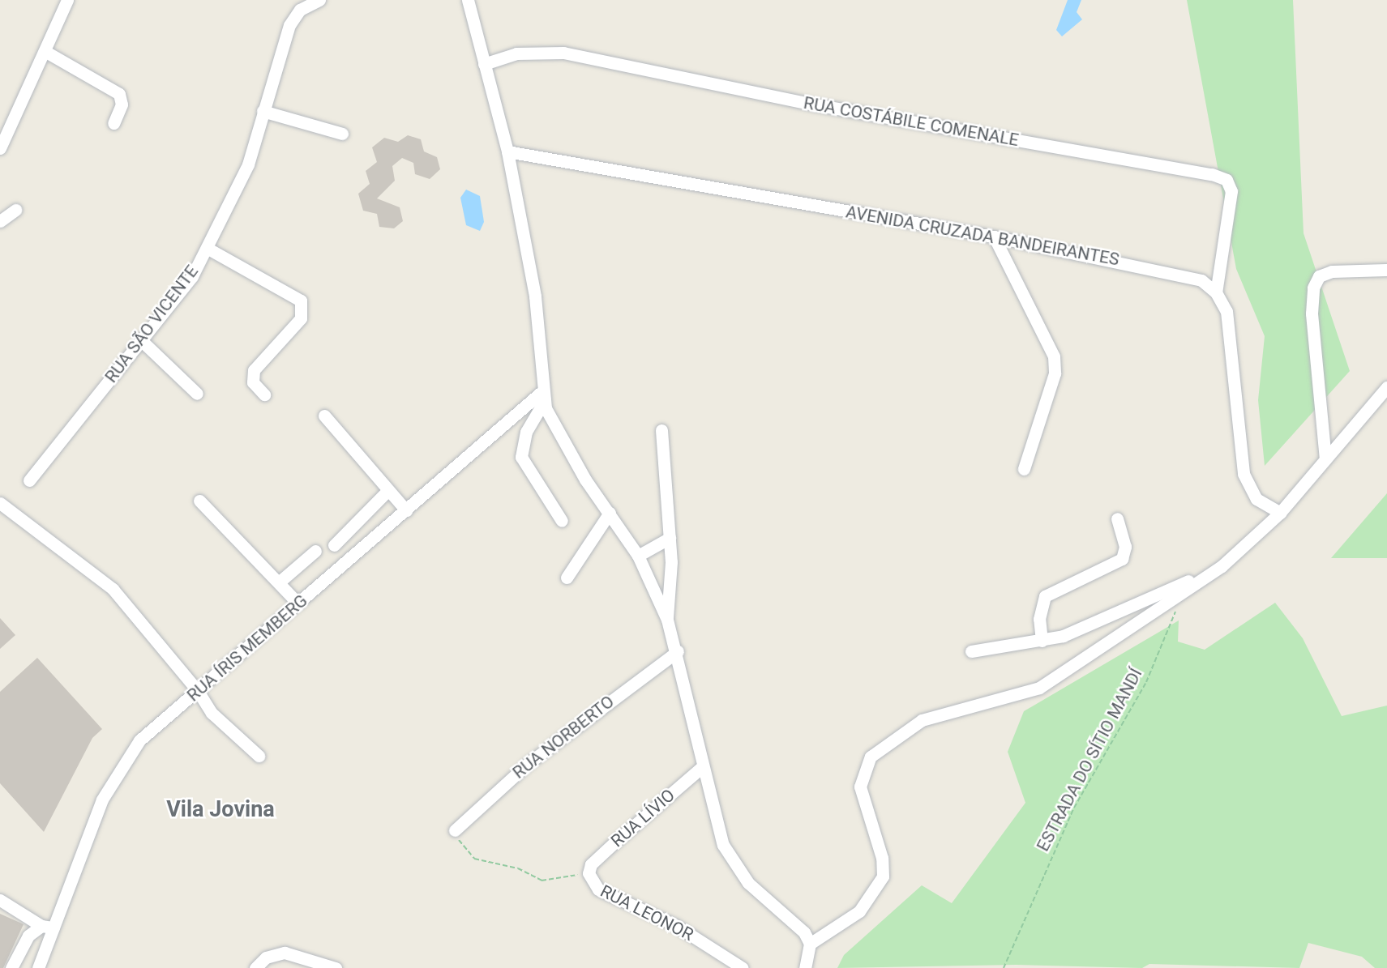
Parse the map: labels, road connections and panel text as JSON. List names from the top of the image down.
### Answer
{
  "streets": {
    "street": [
      "RUA COSTÁBILE COMENALE",
      "AVENIDA CRUZADA BANDEIRANTES",
      "RUA SÃO VICENTE",
      "RUA ÍRIS MEMBERG",
      "RUA NORBERTO",
      "RUA LÍVIO",
      "RUA LEONOR"
    ],
    "path": ["ESTRADA DO SÍTIO MANDÍ"]
  },
  "crossings": [
    ["RUA COSTÁBILE COMENALE", "AVENIDA CRUZADA BANDEIRANTES"],
    ["RUA NORBERTO", "RUA LEONOR"],
    ["RUA LÍVIO", "RUA LEONOR"]
  ],
  "districts": ["Vila Jovina"]
}
